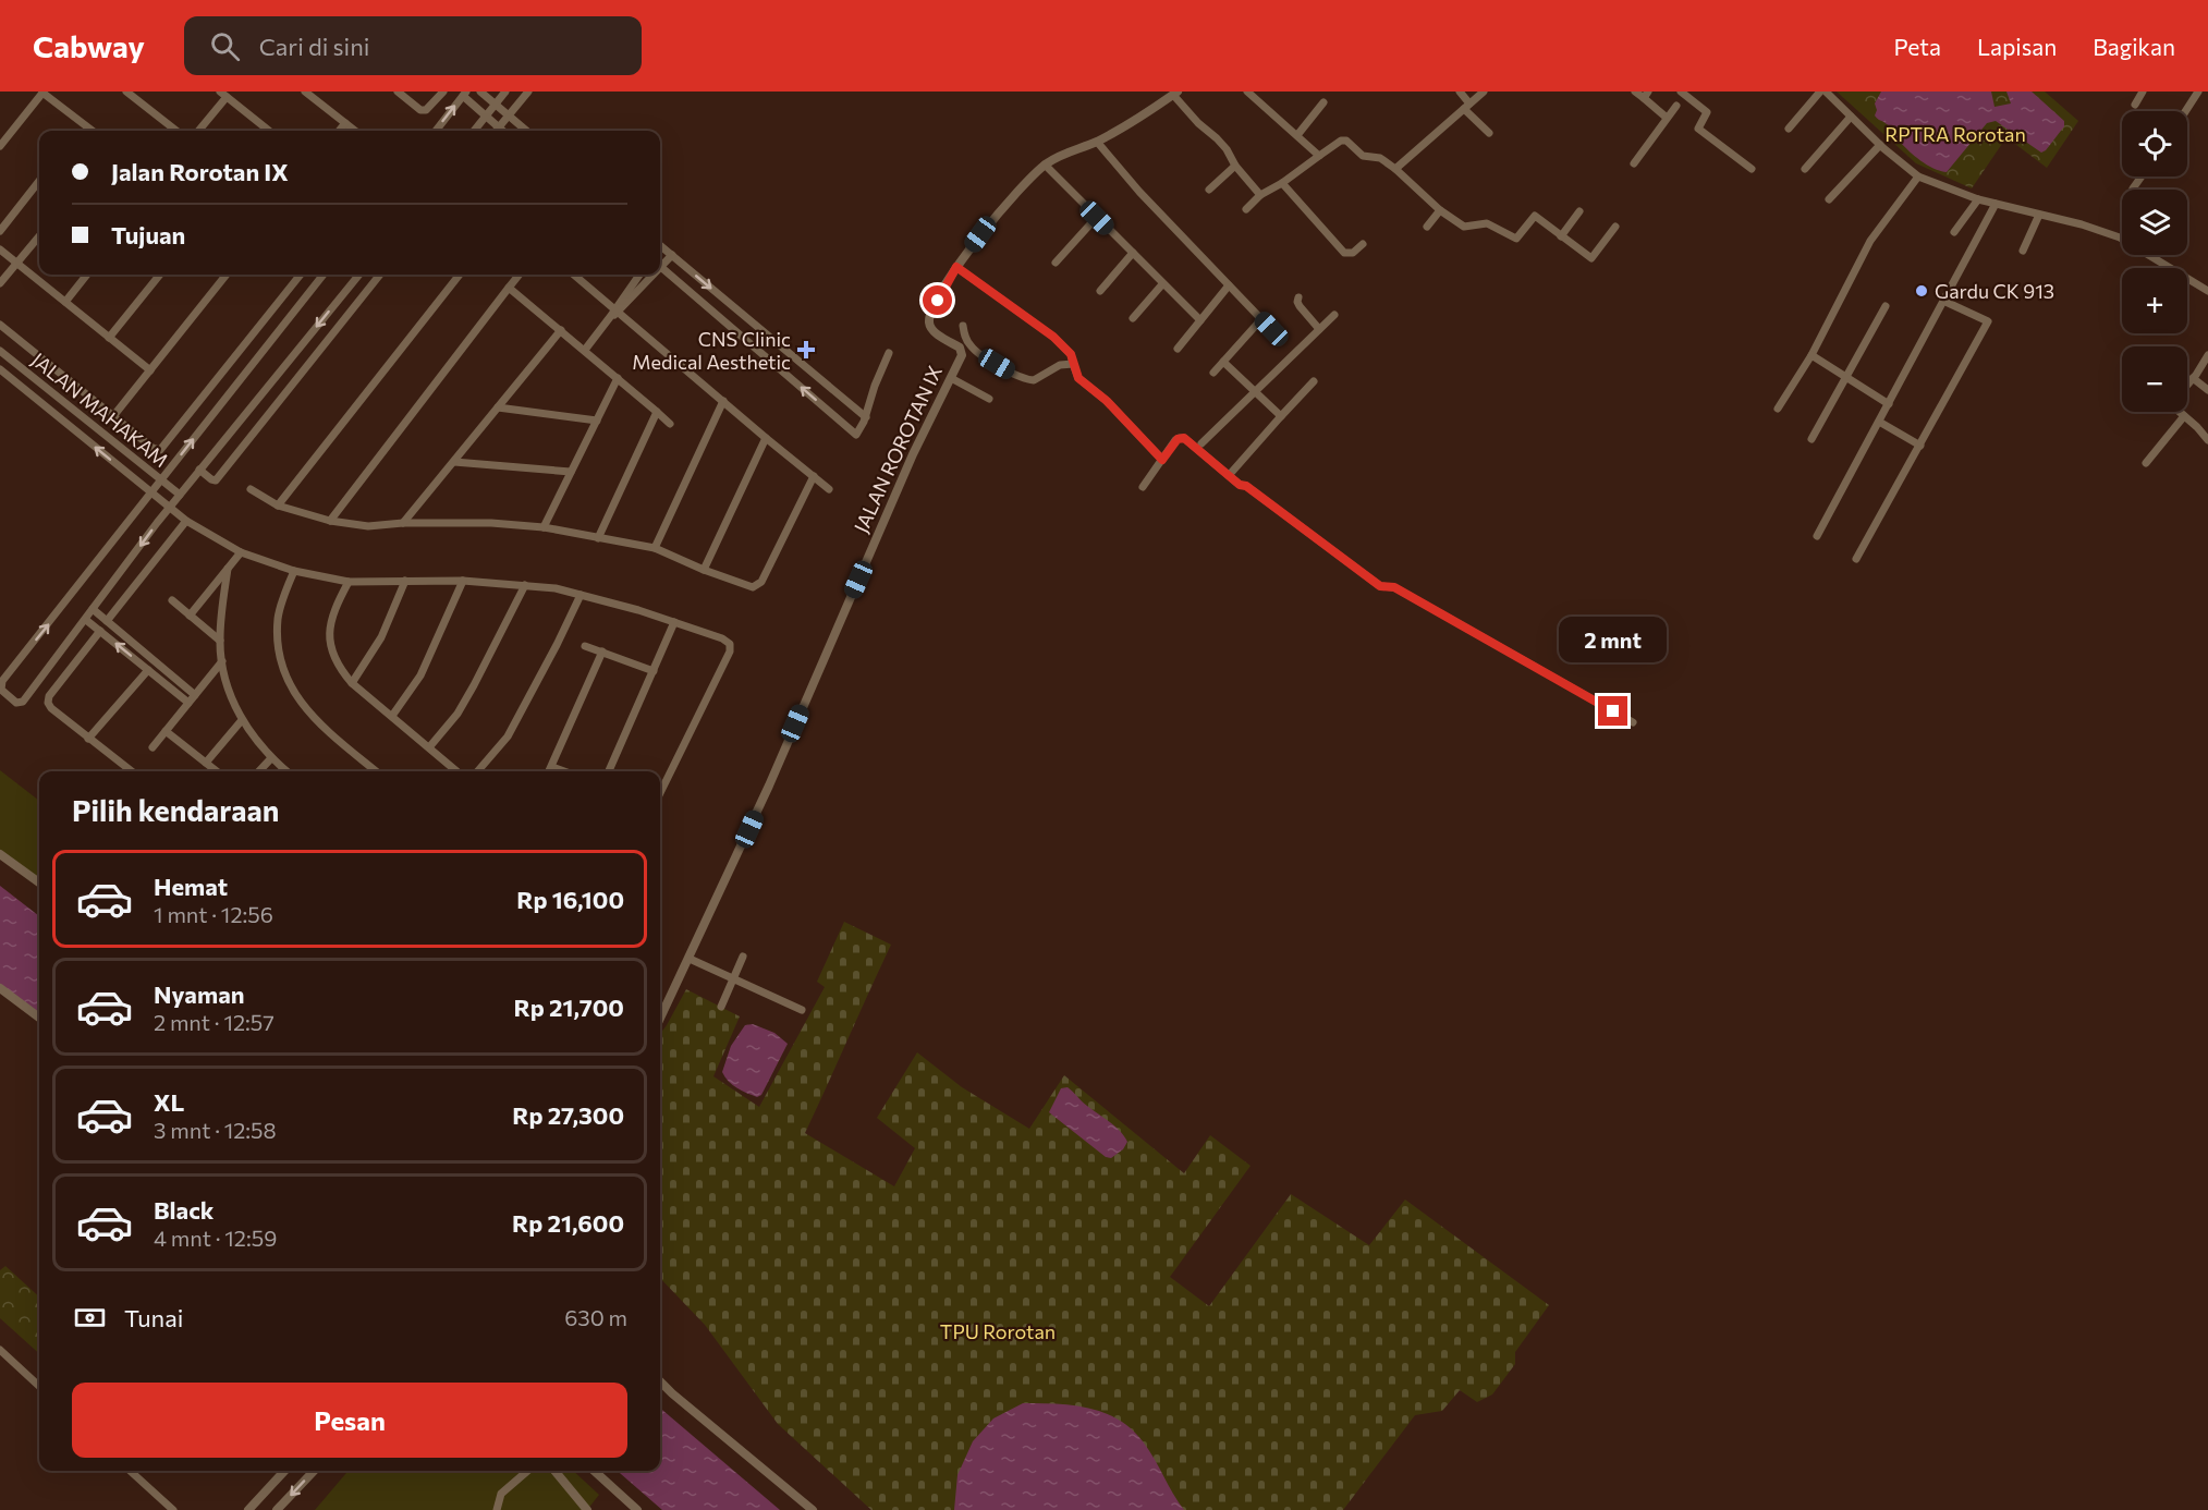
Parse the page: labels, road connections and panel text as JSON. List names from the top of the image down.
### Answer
{
  "streets": {
    "street": ["JALAN MAHAKAM", "JALAN ROROTAN IX"]
  },
  "parks": ["RPTRA Rorotan", "TPU Rorotan"],
  "places": {
    "other": ["Gardu CK 913"],
    "health": ["CNS Clinic Medical Aesthetic"]
  },
  "page": {
    "header": "Cabway",
    "search": "Cari di sini",
    "nav": ["Peta", "Lapisan", "Bagikan"],
    "map_buttons": ["+", "−"],
    "banner": ["Jalan Rorotan IX", "Tujuan"],
    "bubble": "2 mnt",
    "heading": "Pilih kendaraan",
    "list": [
      {
        "name": "Hemat",
        "note": "1 mnt · 12:56",
        "value": "Rp 16,100"
      },
      {
        "name": "Nyaman",
        "note": "2 mnt · 12:57",
        "value": "Rp 21,700"
      },
      {
        "name": "XL",
        "note": "3 mnt · 12:58",
        "value": "Rp 27,300"
      },
      {
        "name": "Black",
        "note": "4 mnt · 12:59",
        "value": "Rp 21,600"
      }
    ],
    "pay": ["Tunai", "630 m"],
    "buttons": "Pesan"
  }
}
